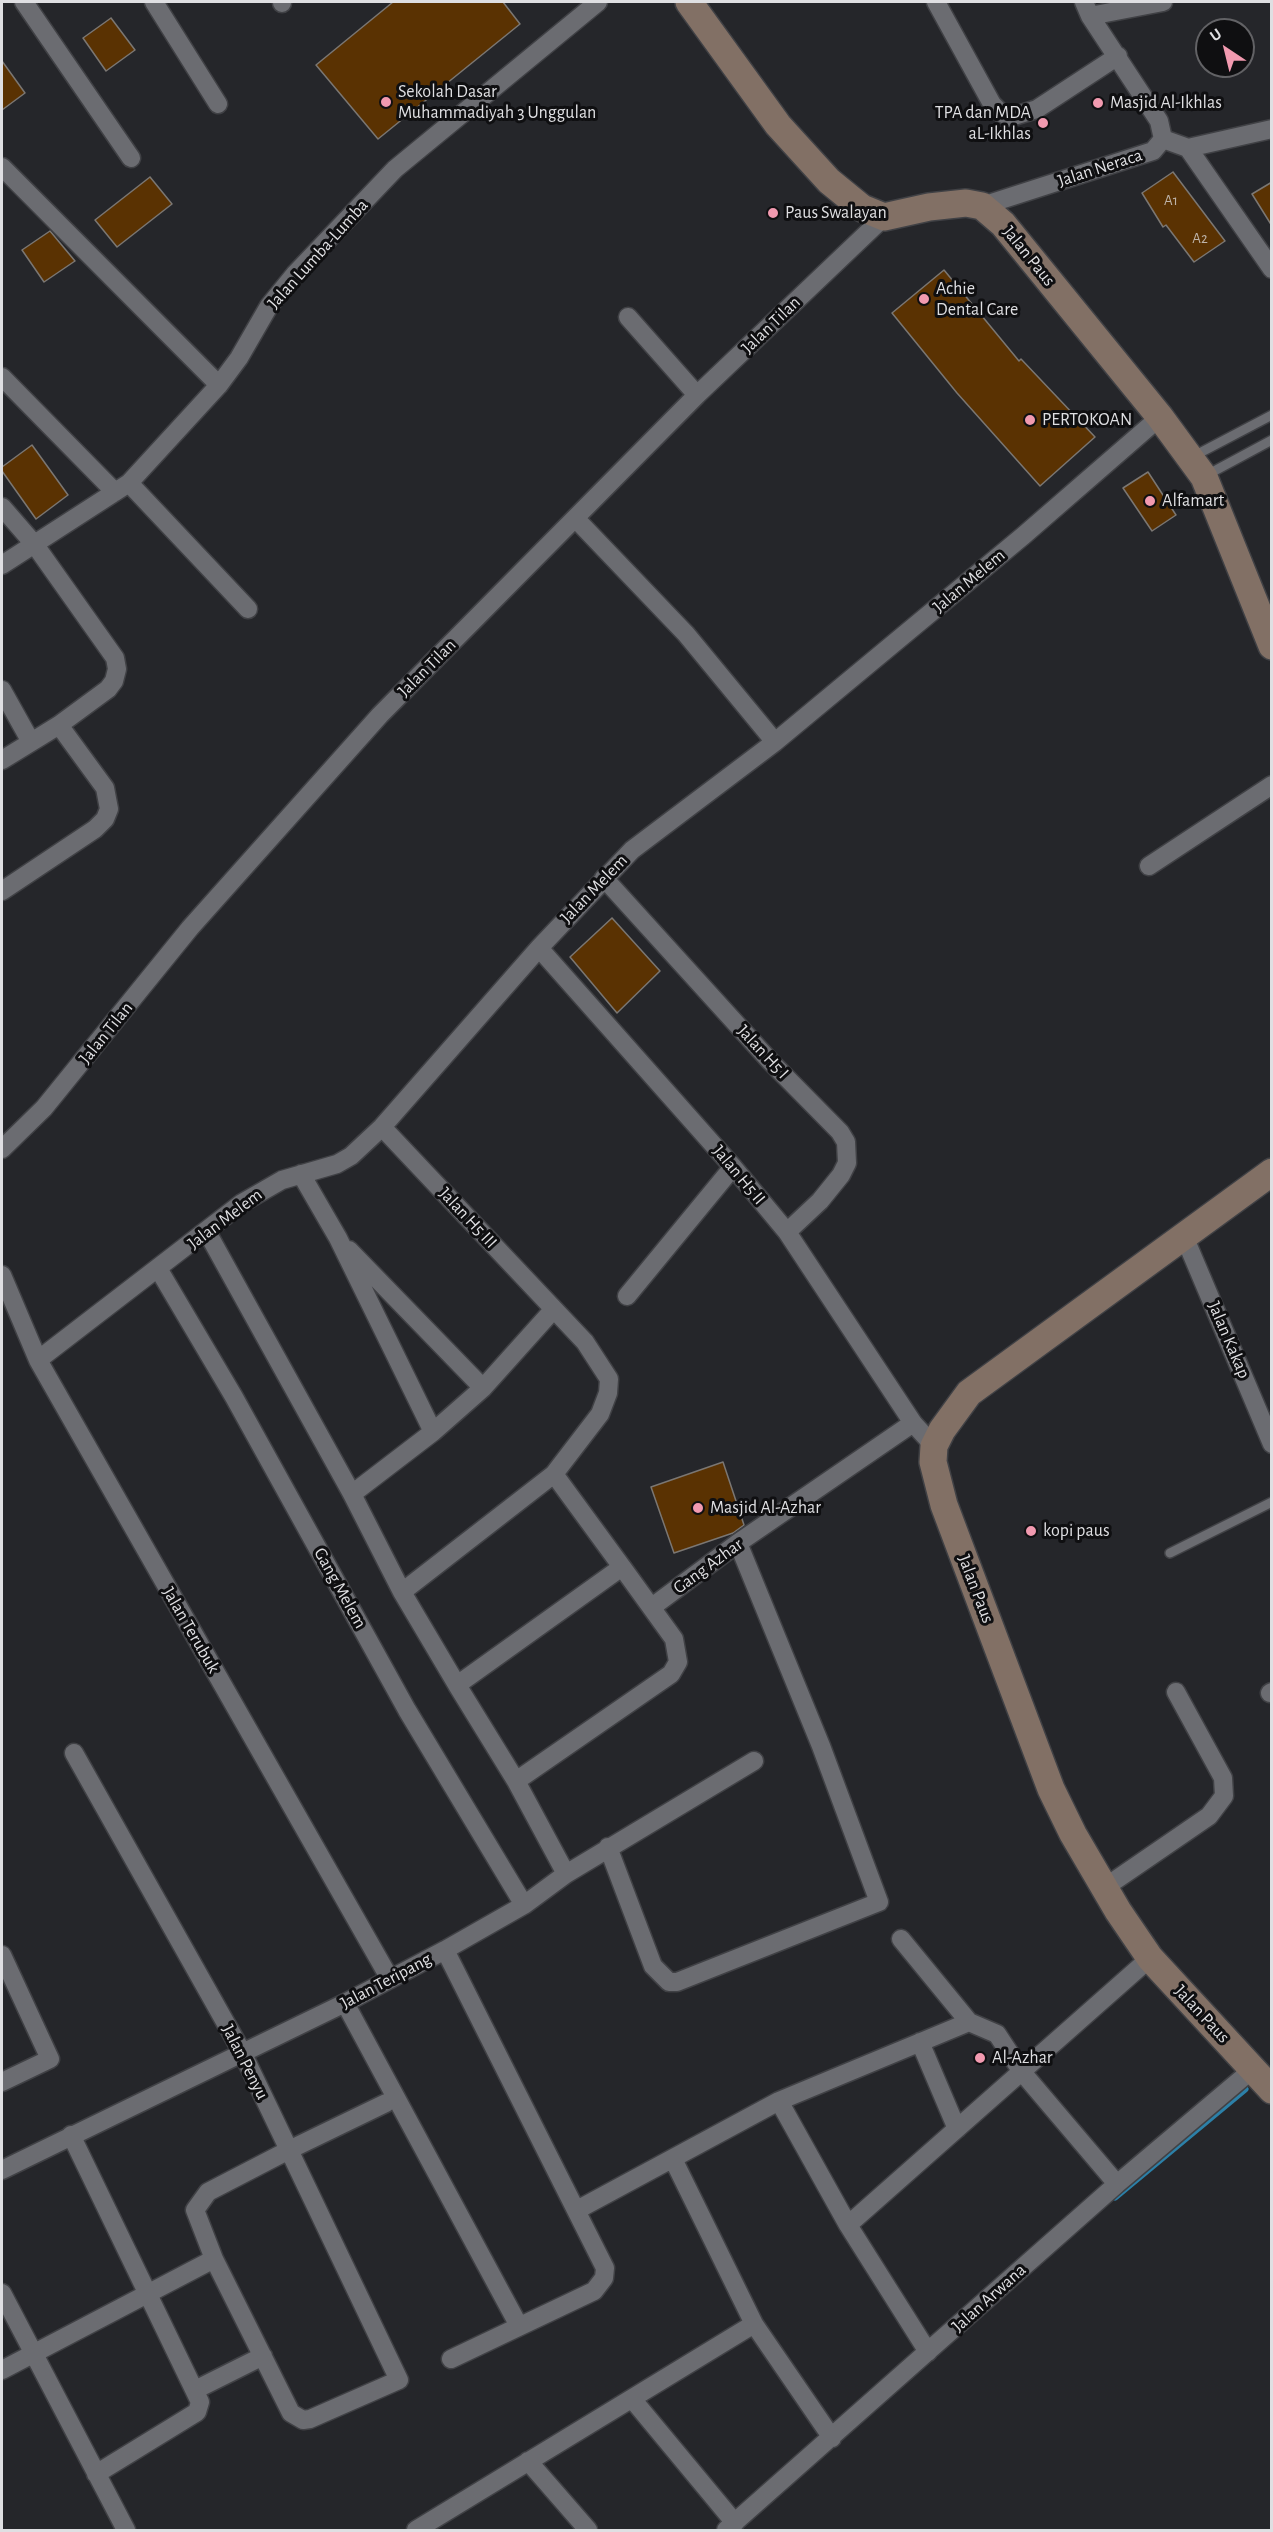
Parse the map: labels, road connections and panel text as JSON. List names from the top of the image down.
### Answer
{
  "streets": {
    "main road": ["Jalan Paus"],
    "street": [
      "Jalan Neraca",
      "Jalan Lumba-Lumba",
      "Jalan Tilan",
      "Jalan Melem",
      "Jalan H5 I",
      "Jalan H5 II",
      "Jalan H5 III",
      "Jalan Kakap",
      "Gang Azhar",
      "Gang Melem",
      "Jalan Terubuk",
      "Jalan Teripang",
      "Jalan Penyu",
      "Jalan Arwana"
    ]
  },
  "crossings": [
    ["Jalan Neraca", "Jalan Paus"],
    ["Jalan Paus", "Jalan Melem"],
    ["Jalan Paus", "Jalan H5 II"],
    ["Jalan Paus", "Jalan Arwana"],
    ["Jalan Melem", "Jalan H5 I"],
    ["Jalan Melem", "Jalan H5 II"],
    ["Jalan Melem", "Jalan H5 III"],
    ["Jalan Melem", "Gang Melem"],
    ["Jalan Melem", "Jalan Terubuk"],
    ["Jalan H5 I", "Jalan H5 II"],
    ["Jalan H5 II", "Gang Azhar"],
    ["Gang Melem", "Jalan Teripang"],
    ["Jalan Terubuk", "Jalan Teripang"],
    ["Jalan Teripang", "Jalan Penyu"]
  ],
  "places": [
    "Sekolah Dasar Muhammadiyah 3 Unggulan",
    "Masjid Al-Ikhlas",
    "TPA dan MDA aL-Ikhlas",
    "Paus Swalayan",
    "Achie Dental Care",
    "PERTOKOAN",
    "Alfamart",
    "Masjid Al-Azhar",
    "kopi paus",
    "Al-Azhar"
  ],
  "house_numbers": ["A1", "A2"],
  "north": "top left"
}
